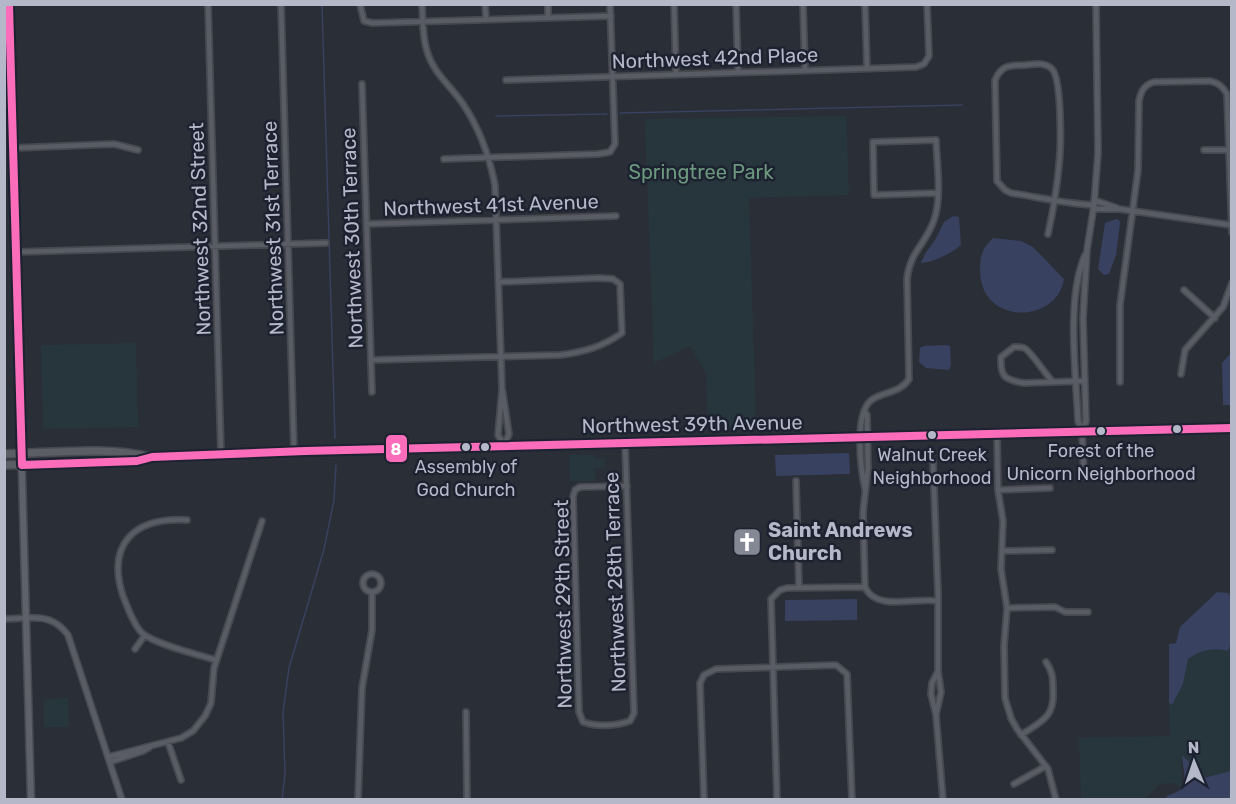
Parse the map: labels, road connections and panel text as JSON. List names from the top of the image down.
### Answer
{
  "streets": {
    "main road": ["Northwest 39th Avenue"],
    "street": [
      "Northwest 42nd Place",
      "Northwest 41st Avenue",
      "Northwest 31st Terrace",
      "Northwest 32nd Street",
      "Northwest 30th Terrace",
      "Northwest 28th Terrace",
      "Northwest 29th Street"
    ]
  },
  "crossings": [
    ["Northwest 41st Avenue", "Northwest 30th Terrace"],
    ["Northwest 31st Terrace", "Northwest 39th Avenue"],
    ["Northwest 32nd Street", "Northwest 39th Avenue"],
    ["Northwest 39th Avenue", "Northwest 28th Terrace"],
    ["Northwest 28th Terrace", "Northwest 29th Street"]
  ],
  "parks": ["Springtree Park"],
  "places": {
    "other": ["Forest of the Unicorn Neighborhood", "Walnut Creek Neighborhood", "Assembly of God Church"],
    "church": ["Saint Andrews Church"]
  },
  "lines": ["transit line 8"],
  "north": "top"
}
